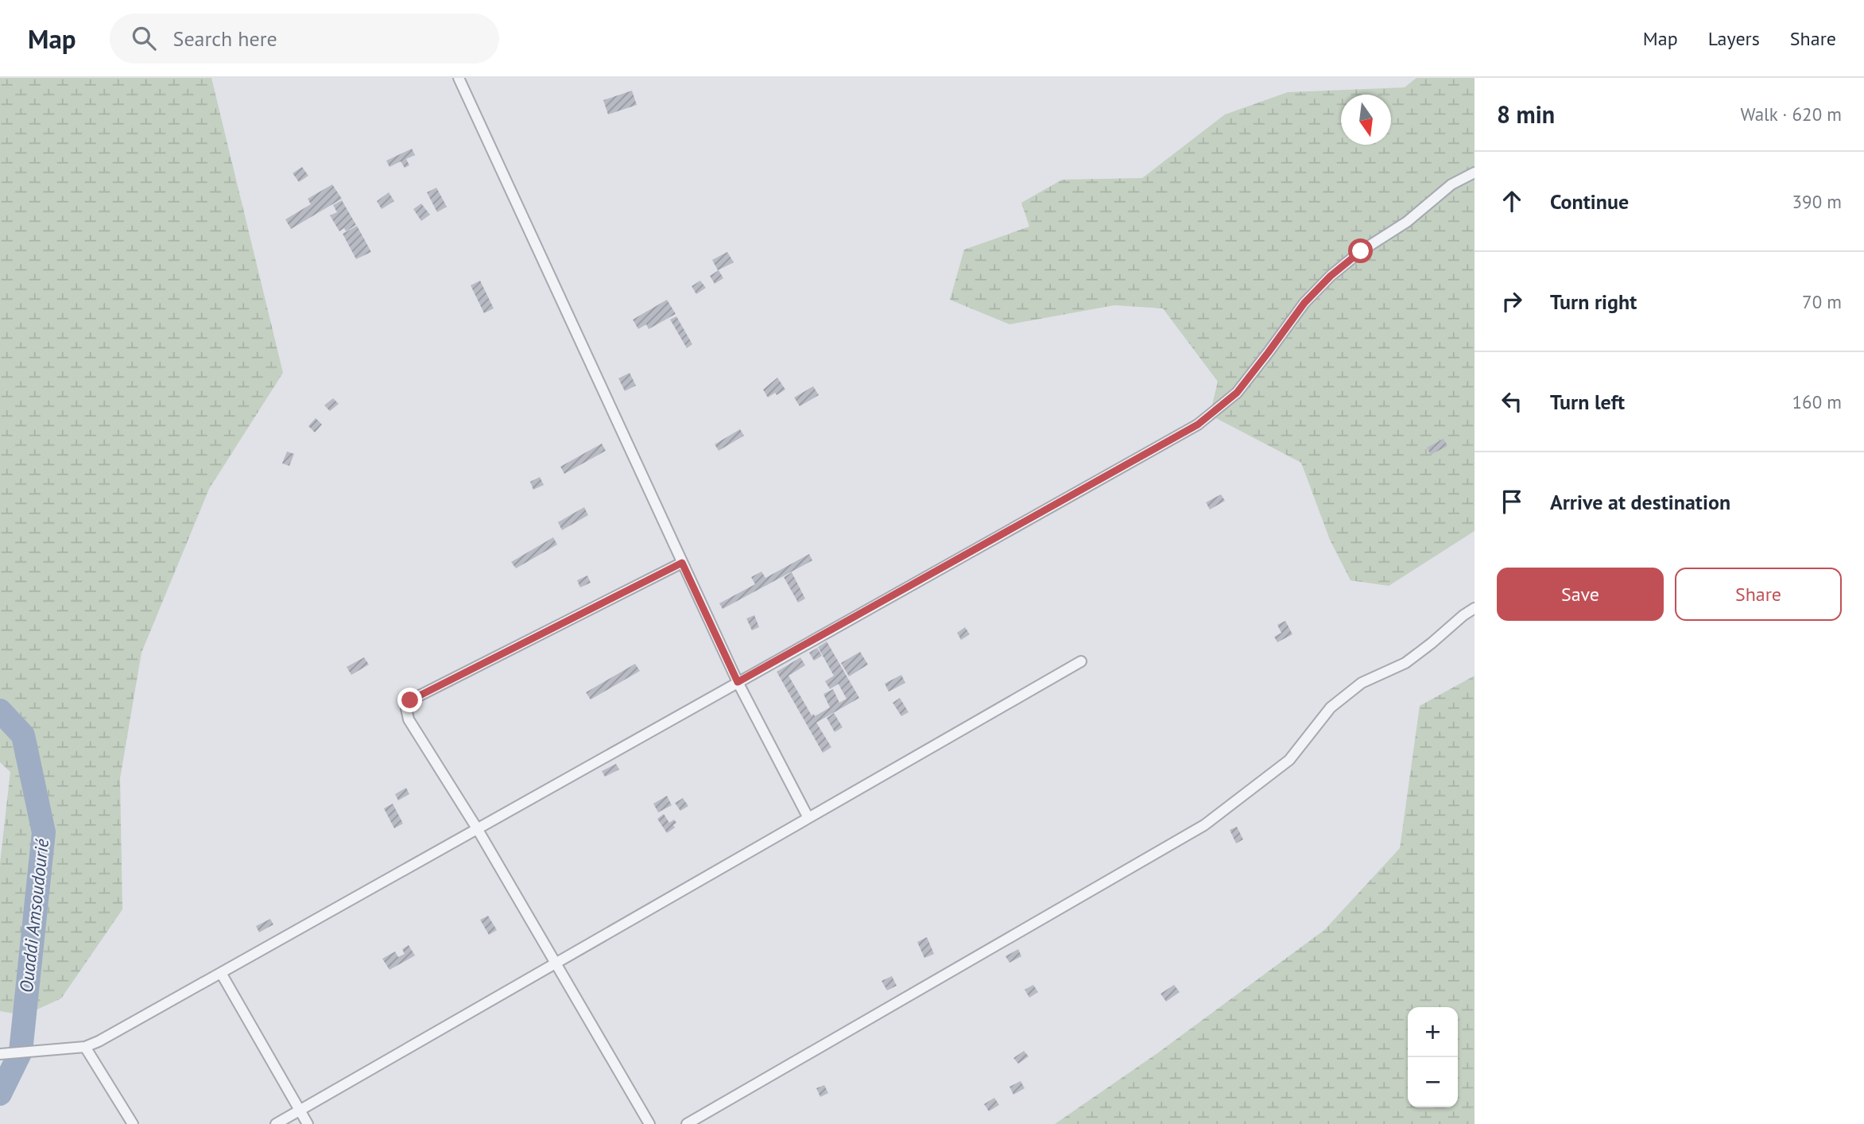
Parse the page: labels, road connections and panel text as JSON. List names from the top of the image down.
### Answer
{
  "water": ["Ouaddi Amsoudourié"],
  "north": "bottom",
  "page": {
    "header": "Map",
    "search": "Search here",
    "nav": ["Map", "Layers", "Share"],
    "heading": ["8 min", "Walk · 620 m"],
    "list": [
      ["Continue", "390 m"],
      ["Turn right", "70 m"],
      ["Turn left", "160 m"],
      "Arrive at destination"
    ],
    "buttons": ["Save", "Share"],
    "map_buttons": ["+", "−"]
  }
}
